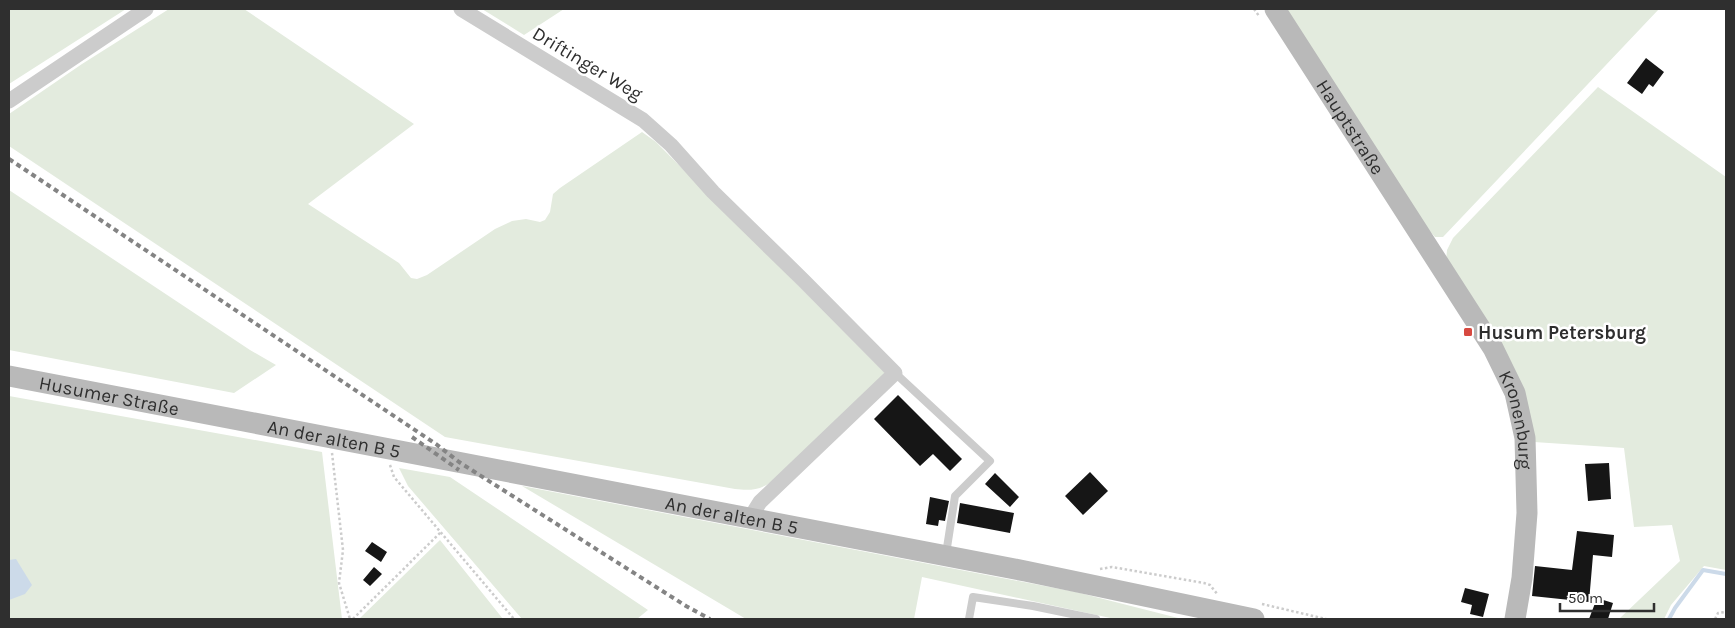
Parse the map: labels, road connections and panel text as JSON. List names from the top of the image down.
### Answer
{
  "streets": {
    "main road": [
      "Hauptstraße",
      "Husumer Straße",
      "Kronenburg",
      "An der alten B 5"
    ],
    "street": ["Driftinger Weg"]
  },
  "crossings": [
    ["Hauptstraße", "Kronenburg"],
    ["Husumer Straße", "An der alten B 5"]
  ],
  "places": {
    "transit": ["Husum Petersburg"]
  },
  "scale_bar": "50 m"
}
